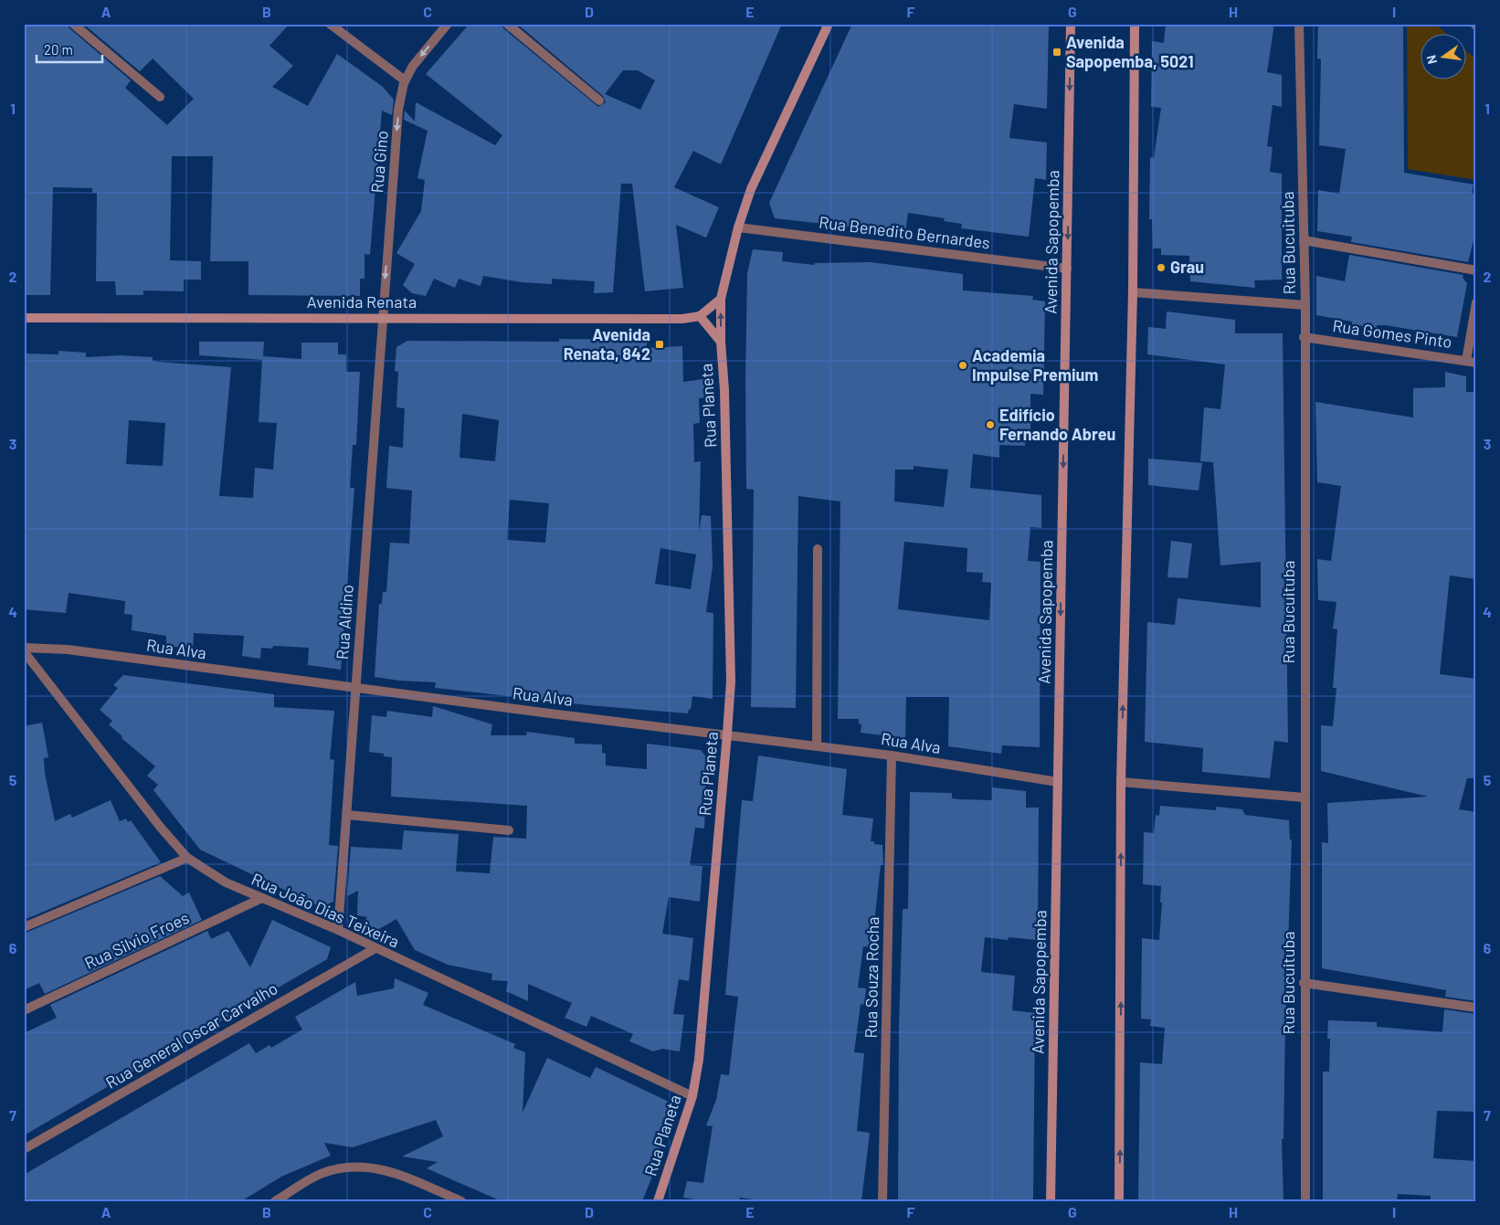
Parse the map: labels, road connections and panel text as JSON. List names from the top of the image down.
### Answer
{
  "streets": {
    "main road": ["Avenida Sapopemba", "Avenida Renata", "Rua Planeta"],
    "street": [
      "Rua Gino",
      "Rua Benedito Bernardes",
      "Rua Bucuituba",
      "Rua Gomes Pinto",
      "Rua Aldino",
      "Rua Alva",
      "Rua João Dias Teixeira",
      "Rua Silvio Froes",
      "Rua Souza Rocha",
      "Rua General Oscar Carvalho"
    ]
  },
  "crossings": [
    ["Rua Gino", "Avenida Renata"],
    ["Rua Gino", "Rua Aldino"],
    ["Rua Benedito Bernardes", "Avenida Sapopemba"],
    ["Rua Benedito Bernardes", "Rua Planeta"],
    ["Avenida Sapopemba", "Rua Alva"],
    ["Rua Bucuituba", "Rua Gomes Pinto"],
    ["Avenida Renata", "Rua Planeta"],
    ["Avenida Renata", "Rua Aldino"],
    ["Rua Planeta", "Rua Alva"],
    ["Rua Planeta", "Rua João Dias Teixeira"],
    ["Rua Aldino", "Rua Alva"],
    ["Rua Aldino", "Rua João Dias Teixeira"],
    ["Rua Alva", "Rua João Dias Teixeira"],
    ["Rua Alva", "Rua Souza Rocha"],
    ["Rua João Dias Teixeira", "Rua Silvio Froes"],
    ["Rua João Dias Teixeira", "Rua General Oscar Carvalho"]
  ],
  "one_way": ["Rua Gino"],
  "places": {
    "transit": ["Avenida Sapopemba, 5021", "Avenida Renata, 842"],
    "other": ["Grau", "Academia Impulse Premium", "Edifício Fernando Abreu"]
  },
  "scale_bar": "20 m",
  "north": "left",
  "grid": {
    "columns": [
      "A",
      "B",
      "C",
      "D",
      "E",
      "F",
      "G",
      "H",
      "I"
    ],
    "rows": [
      "1",
      "2",
      "3",
      "4",
      "5",
      "6",
      "7"
    ]
  }
}
